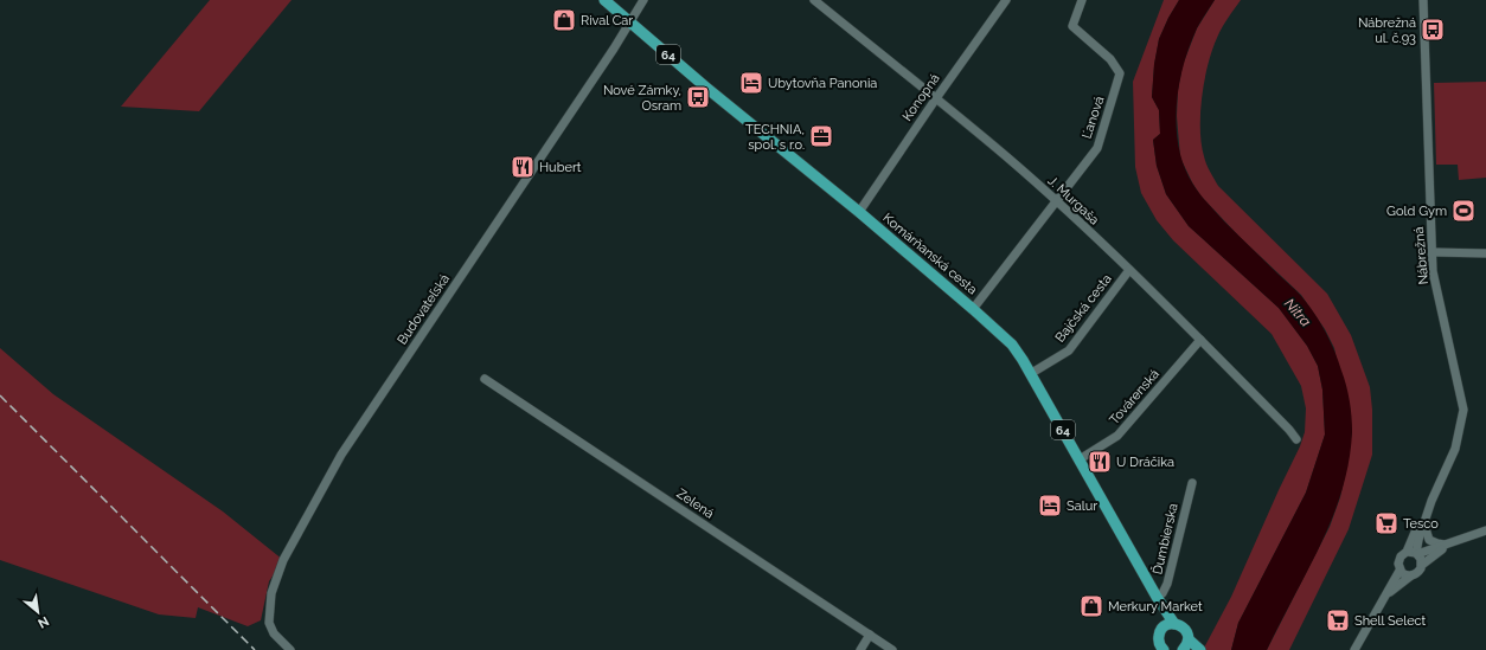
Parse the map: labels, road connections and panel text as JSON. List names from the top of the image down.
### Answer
{
  "streets": {
    "main road": ["64", "Komárňanská cesta"],
    "street": [
      "Konopná",
      "Ľanová",
      "J. Murgaša",
      "Nábrežná",
      "Bajčská cesta",
      "Budovateľská",
      "Továrenská",
      "Zelená",
      "Ďumbierska"
    ]
  },
  "crossings": [
    ["64", "Komárňanská cesta"],
    ["Konopná", "J. Murgaša"],
    ["Konopná", "Komárňanská cesta"],
    ["Ľanová", "J. Murgaša"],
    ["Ľanová", "Komárňanská cesta"],
    ["J. Murgaša", "Bajčská cesta"],
    ["J. Murgaša", "Továrenská"],
    ["Komárňanská cesta", "Bajčská cesta"],
    ["Komárňanská cesta", "Budovateľská"],
    ["Komárňanská cesta", "Továrenská"],
    ["Komárňanská cesta", "Ďumbierska"]
  ],
  "water": ["Nitra"],
  "places": {
    "shop": ["Rival Car", "Merkury Market"],
    "bus stop": ["Nábrežná ul. č.93", "Nové Zámky, Osram"],
    "hotel": ["Ubytovňa Panonia", "Salur"],
    "office": ["TECHNIA, spol. s r.o."],
    "restaurant": ["Hubert", "U Dráčika"],
    "sports": ["Gold Gym"],
    "supermarket": ["Tesco", "Shell Select"]
  },
  "north": "bottom right"
}
